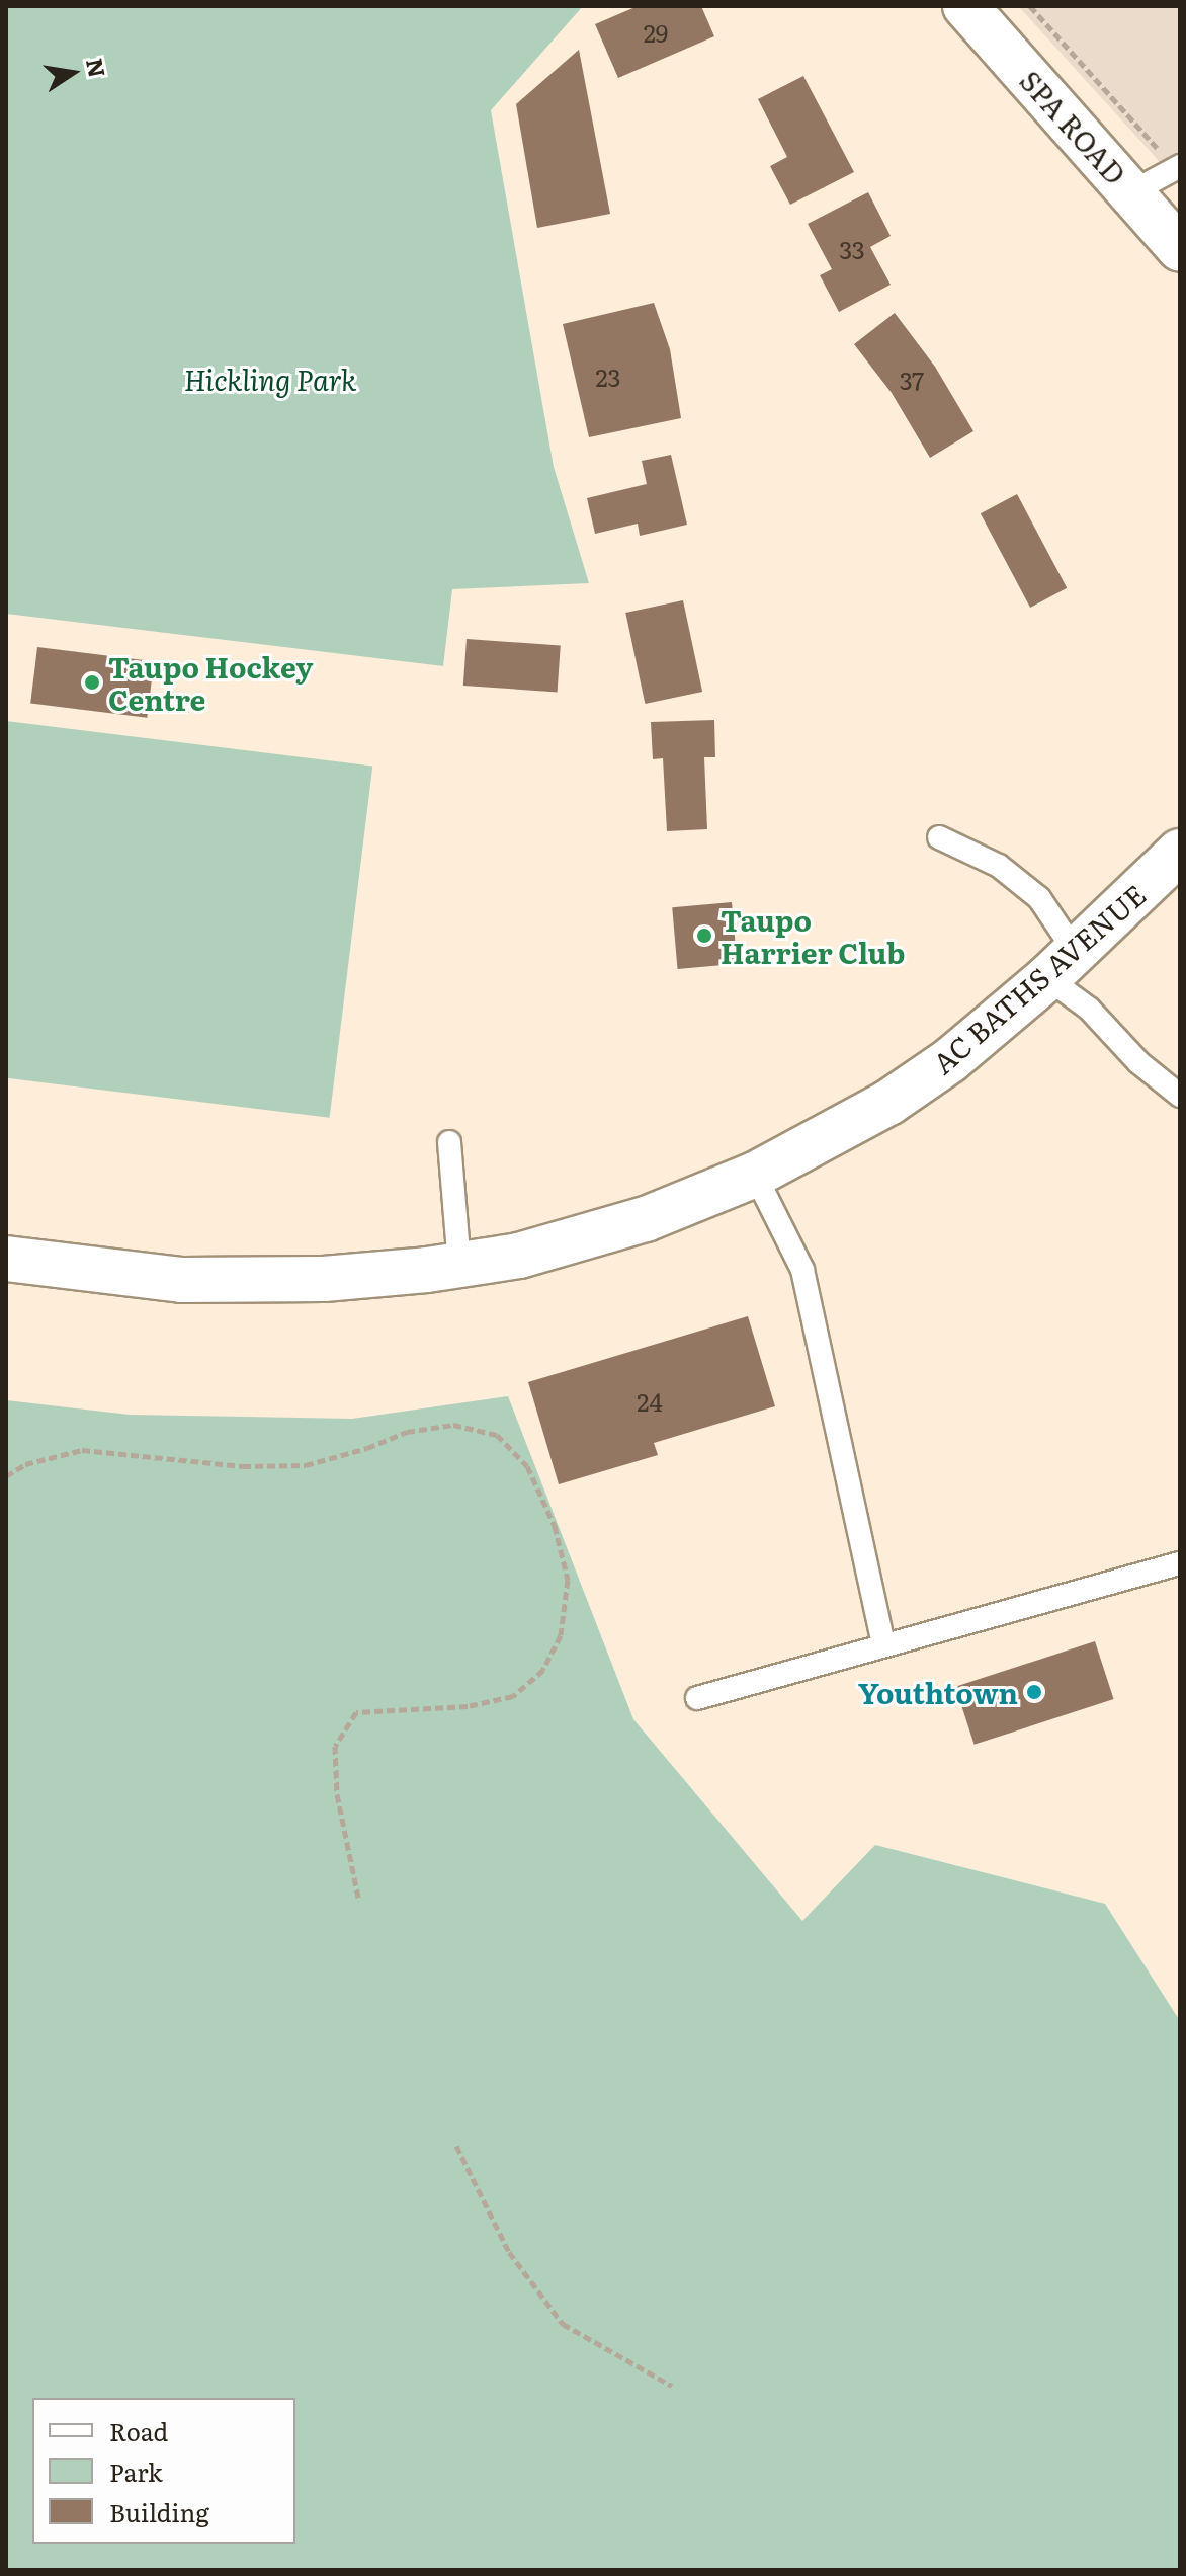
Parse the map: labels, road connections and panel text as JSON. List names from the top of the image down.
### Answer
{
  "streets": {
    "street": ["SPA ROAD", "AC BATHS AVENUE"]
  },
  "parks": ["Hickling Park"],
  "places": ["Taupo Hockey Centre", "Taupo Harrier Club", "Youthtown"],
  "house_numbers": [
    "29",
    "33",
    "23",
    "37",
    "24"
  ],
  "legend": ["Road", "Park", "Building"],
  "north": "right"
}
